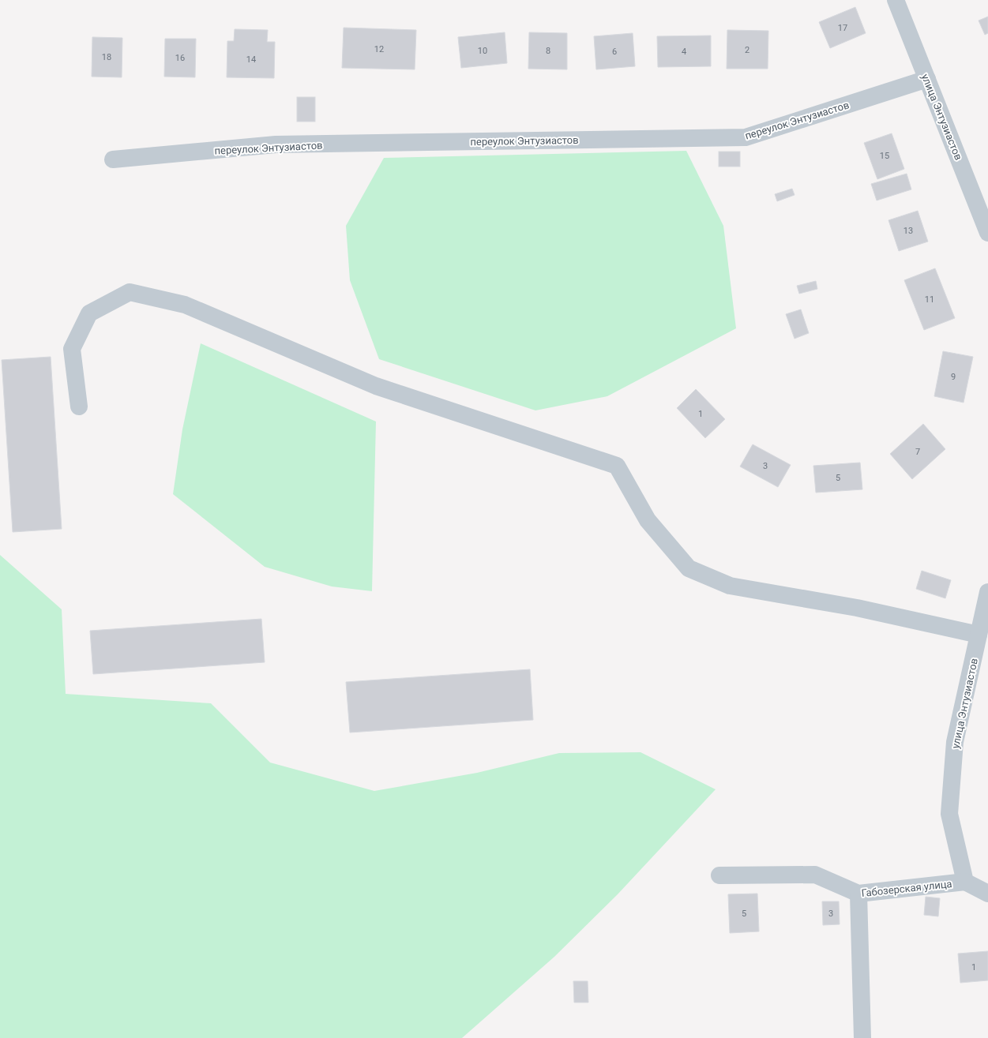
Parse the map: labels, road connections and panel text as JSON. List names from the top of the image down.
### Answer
{
  "streets": {
    "street": ["улица Энтузиастов", "переулок Энтузиастов", "Габозерская улица"]
  },
  "crossings": [
    ["улица Энтузиастов", "переулок Энтузиастов"],
    ["улица Энтузиастов", "Габозерская улица"]
  ],
  "house_numbers": [
    "17",
    "12",
    "2",
    "10",
    "8",
    "6",
    "4",
    "18",
    "16",
    "14",
    "15",
    "13",
    "11",
    "9",
    "1",
    "7",
    "3",
    "5",
    "5",
    "3",
    "1"
  ]
}
